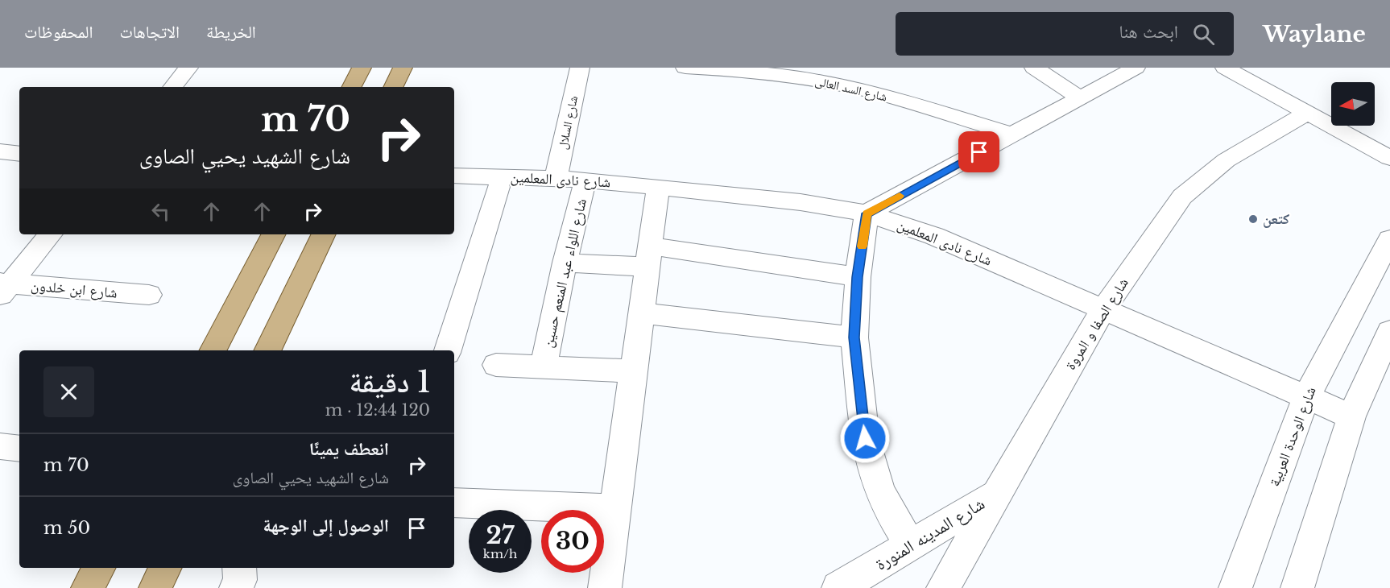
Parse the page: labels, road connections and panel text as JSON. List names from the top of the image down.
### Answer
{
  "streets": {
    "street": [
      "شارع السد العالى",
      "شارع السلال",
      "شارع نادى المعلمين",
      "شارع اللواء عبد المنعم حسين",
      "شارع ابن خلدون",
      "شارع الصفا و المروة",
      "شارع الوحدة العربية",
      "شارع المدينه المنورة"
    ]
  },
  "crossings": [
    ["شارع السلال", "شارع نادى المعلمين"],
    ["شارع نادى المعلمين", "شارع اللواء عبد المنعم حسين"],
    ["شارع نادى المعلمين", "شارع الصفا و المروة"],
    ["شارع نادى المعلمين", "شارع الوحدة العربية"],
    ["شارع الصفا و المروة", "شارع المدينه المنورة"]
  ],
  "places": ["كتعن"],
  "north": "left",
  "page": {
    "header": "Waylane",
    "search": "ابحث هنا",
    "nav": ["الخريطة", "الاتجاهات", "المحفوظات"],
    "turn": ["70 m", "شارع الشهيد يحيي الصاوى"],
    "heading": ["1 دقيقة", "120 m · 12:44"],
    "list": [
      {
        "name": "انعطف يمينًا",
        "note": "شارع الشهيد يحيي الصاوى",
        "value": "70 m"
      },
      {
        "name": "الوصول إلى الوجهة",
        "value": "50 m"
      }
    ],
    "speed": "27 km/h",
    "limit": "30"
  }
}
